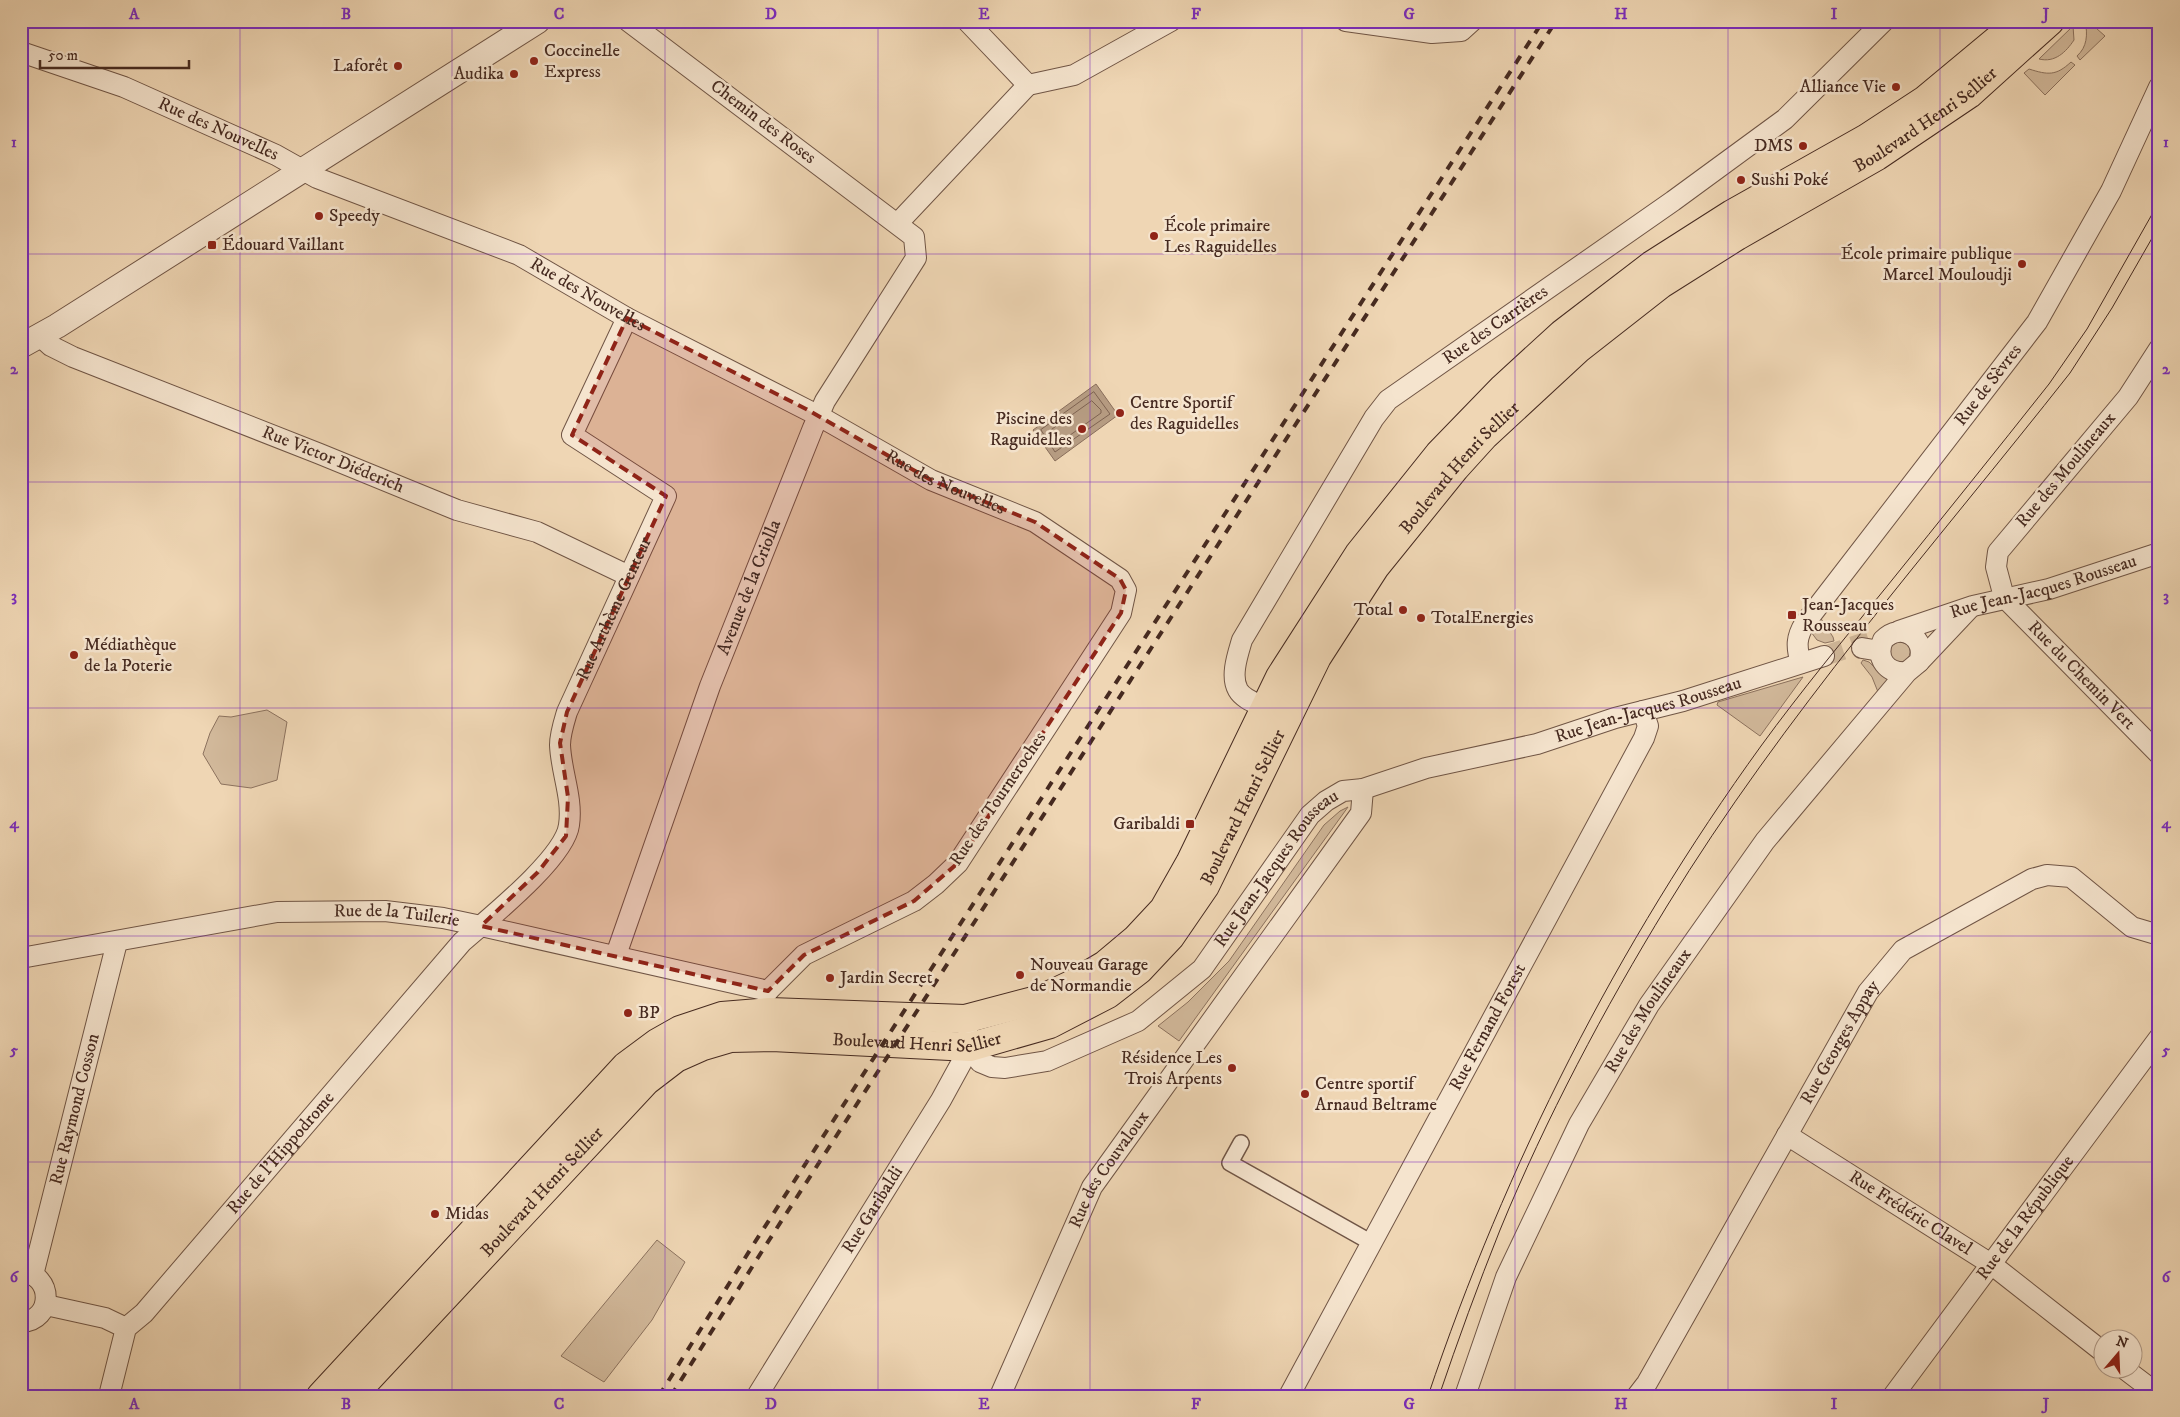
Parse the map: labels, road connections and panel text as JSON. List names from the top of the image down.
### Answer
{
  "streets": {
    "main road": ["Boulevard Henri Sellier"],
    "street": [
      "Chemin des Roses",
      "Rue des Nouvelles",
      "Rue des Carrières",
      "Rue de Sèvres",
      "Rue Victor Diéderich",
      "Rue des Moulineaux",
      "Avenue de la Criolla",
      "Rue Jean-Jacques Rousseau",
      "Rue Arthème Genteur",
      "Rue du Chemin Vert",
      "Rue des Tourneroches",
      "Rue de la Tuilerie",
      "Rue Fernand Forest",
      "Rue Georges Appay",
      "Rue Raymond Cosson",
      "Rue de l'Hippodrome",
      "Rue des Couvaloux",
      "Rue Garibaldi",
      "Rue Frédéric Clavel",
      "Rue de la République"
    ]
  },
  "crossings": [
    ["Boulevard Henri Sellier", "Rue des Carrières"],
    ["Boulevard Henri Sellier", "Rue Jean-Jacques Rousseau"],
    ["Boulevard Henri Sellier", "Rue des Tourneroches"],
    ["Boulevard Henri Sellier", "Rue de la Tuilerie"],
    ["Boulevard Henri Sellier", "Rue Garibaldi"],
    ["Chemin des Roses", "Avenue de la Criolla"],
    ["Rue des Nouvelles", "Avenue de la Criolla"],
    ["Rue des Nouvelles", "Rue Arthème Genteur"],
    ["Rue des Nouvelles", "Rue des Tourneroches"],
    ["Rue de Sèvres", "Rue Jean-Jacques Rousseau"],
    ["Rue Victor Diéderich", "Rue Arthème Genteur"],
    ["Rue des Moulineaux", "Rue Jean-Jacques Rousseau"],
    ["Rue des Moulineaux", "Rue du Chemin Vert"],
    ["Avenue de la Criolla", "Rue de la Tuilerie"],
    ["Rue Jean-Jacques Rousseau", "Rue du Chemin Vert"],
    ["Rue Jean-Jacques Rousseau", "Rue Fernand Forest"],
    ["Rue Jean-Jacques Rousseau", "Rue des Couvaloux"],
    ["Rue Jean-Jacques Rousseau", "Rue Garibaldi"],
    ["Rue Arthème Genteur", "Rue de la Tuilerie"],
    ["Rue Arthème Genteur", "Rue de l'Hippodrome"],
    ["Rue des Tourneroches", "Rue de la Tuilerie"],
    ["Rue de la Tuilerie", "Rue Raymond Cosson"],
    ["Rue de la Tuilerie", "Rue de l'Hippodrome"],
    ["Rue Georges Appay", "Rue Frédéric Clavel"],
    ["Rue Frédéric Clavel", "Rue de la République"]
  ],
  "places": {
    "other": [
      "Coccinelle Express",
      "Laforêt",
      "Audika",
      "Alliance Vie",
      "DMS",
      "Sushi Poké",
      "Speedy",
      "École primaire Les Raguidelles",
      "École primaire publique Marcel Mouloudji",
      "Centre Sportif des Raguidelles",
      "Piscine des Raguidelles",
      "Total",
      "TotalEnergies",
      "Médiathèque de la Poterie",
      "Nouveau Garage de Normandie",
      "Jardin Secret",
      "BP",
      "Résidence Les Trois Arpents",
      "Centre sportif Arnaud Beltrame",
      "Midas"
    ],
    "transit": ["Édouard Vaillant", "Jean-Jacques Rousseau", "Garibaldi"]
  },
  "scale_bar": "50 m",
  "north": "top",
  "grid": {
    "columns": [
      "A",
      "B",
      "C",
      "D",
      "E",
      "F",
      "G",
      "H",
      "I",
      "J"
    ],
    "rows": [
      "1",
      "2",
      "3",
      "4",
      "5",
      "6"
    ]
  }
}
